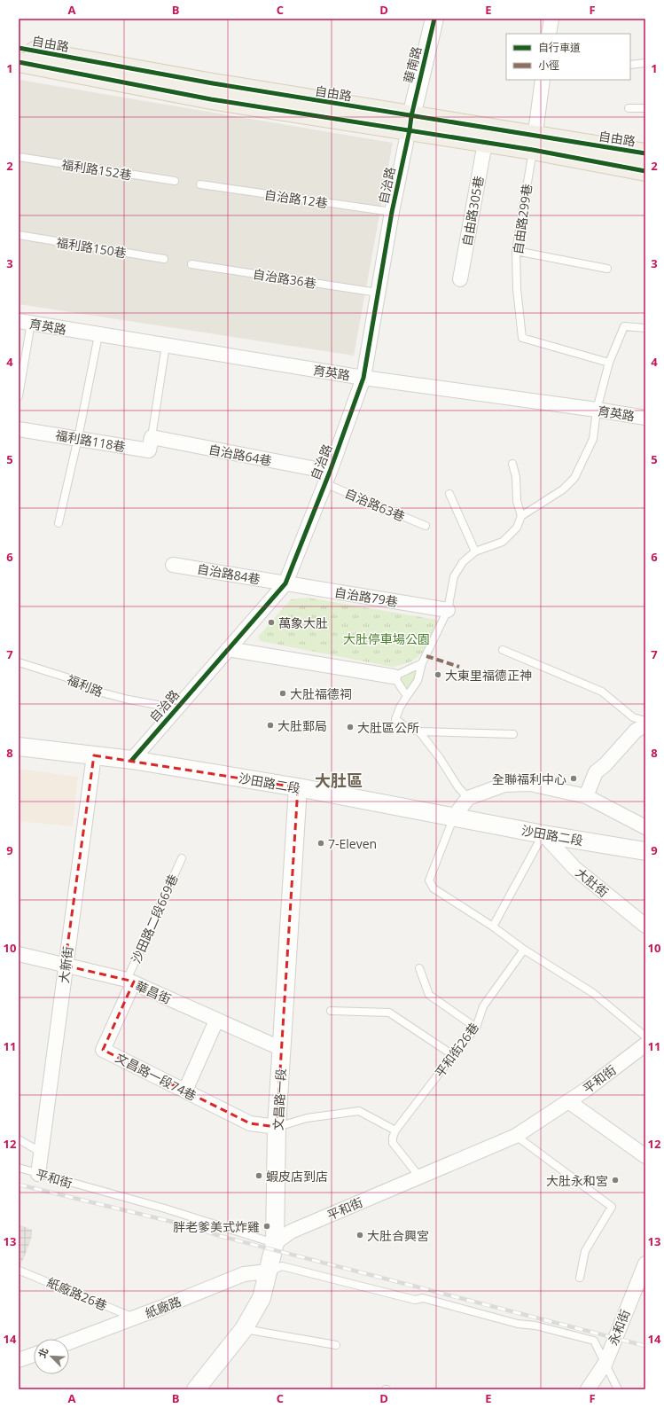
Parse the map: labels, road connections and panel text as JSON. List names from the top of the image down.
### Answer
{
  "streets": {
    "main road": ["自由路"],
    "street": [
      "華南路",
      "自治路",
      "自由路305巷",
      "育英路",
      "福利路118巷",
      "自治路64巷",
      "自治路84巷",
      "自治路79巷",
      "沙田路二段",
      "大肚街",
      "大新街",
      "華昌街",
      "文昌路一段74巷",
      "平和街",
      "文昌路一段",
      "紙廠路",
      "永和街"
    ],
    "lane": [
      "福利路152巷",
      "自治路12巷",
      "自由路299巷",
      "福利路150巷",
      "自治路36巷",
      "自治路63巷",
      "福利路",
      "沙田路二段669巷",
      "平和街26巷",
      "紙廠路26巷"
    ]
  },
  "crossings": [
    ["自由路", "華南路"],
    ["自由路", "自治路"],
    ["自由路", "自由路305巷"],
    ["自由路", "自由路299巷"],
    ["華南路", "自治路"],
    ["自治路", "自治路12巷"],
    ["自治路", "自治路36巷"],
    ["自治路", "育英路"],
    ["自治路", "自治路64巷"],
    ["自治路", "自治路63巷"],
    ["自治路", "自治路84巷"],
    ["自治路", "自治路79巷"],
    ["自治路", "福利路"],
    ["自治路", "沙田路二段"],
    ["福利路118巷", "自治路64巷"],
    ["自治路64巷", "自治路63巷"],
    ["自治路84巷", "自治路79巷"],
    ["沙田路二段", "大肚街"],
    ["沙田路二段", "大新街"],
    ["沙田路二段", "文昌路一段"],
    ["沙田路二段669巷", "華昌街"],
    ["沙田路二段669巷", "文昌路一段74巷"],
    ["大新街", "華昌街"],
    ["大新街", "平和街"],
    ["華昌街", "文昌路一段74巷"],
    ["華昌街", "文昌路一段"],
    ["文昌路一段74巷", "文昌路一段"],
    ["平和街", "文昌路一段"],
    ["文昌路一段", "紙廠路"],
    ["紙廠路26巷", "紙廠路"]
  ],
  "districts": ["大肚區"],
  "parks": ["大肚停車場公園"],
  "places": [
    "萬象大肚",
    "大東里福德正神",
    "大肚福德祠",
    "大肚郵局",
    "大肚區公所",
    "全聯福利中心",
    "7-Eleven",
    "蝦皮店到店",
    "大肚永和宮",
    "胖老爹美式炸雞",
    "大肚合興宮"
  ],
  "legend": ["自行車道", "小徑"],
  "north": "top left",
  "grid": {
    "columns": [
      "A",
      "B",
      "C",
      "D",
      "E",
      "F"
    ],
    "rows": [
      "1",
      "2",
      "3",
      "4",
      "5",
      "6",
      "7",
      "8",
      "9",
      "10",
      "11",
      "12",
      "13",
      "14"
    ]
  }
}
